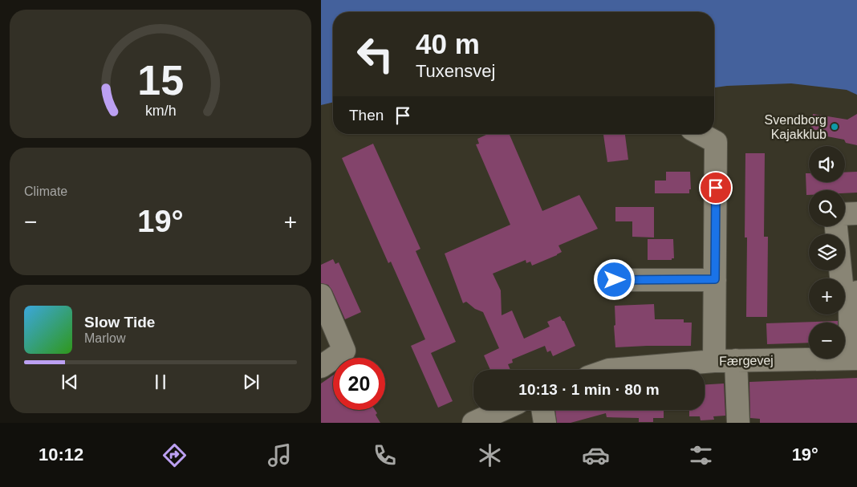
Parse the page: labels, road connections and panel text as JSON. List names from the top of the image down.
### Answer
{
  "streets": {
    "street": ["Færgevej"]
  },
  "places": ["Svendborg Kajakklub"],
  "page": {
    "turn": ["40 m", "Tuxensvej"],
    "then": "Then",
    "map_buttons": ["+", "−"],
    "tile": "Climate",
    "heat": ["−", "19°", "+"],
    "song": ["Slow Tide", "Marlow"],
    "limit": "20",
    "trip": "10:13 · 1 min · 80 m",
    "tabs": ["10:12", "19°"],
    "gauge": ["15", "km/h"]
  }
}
